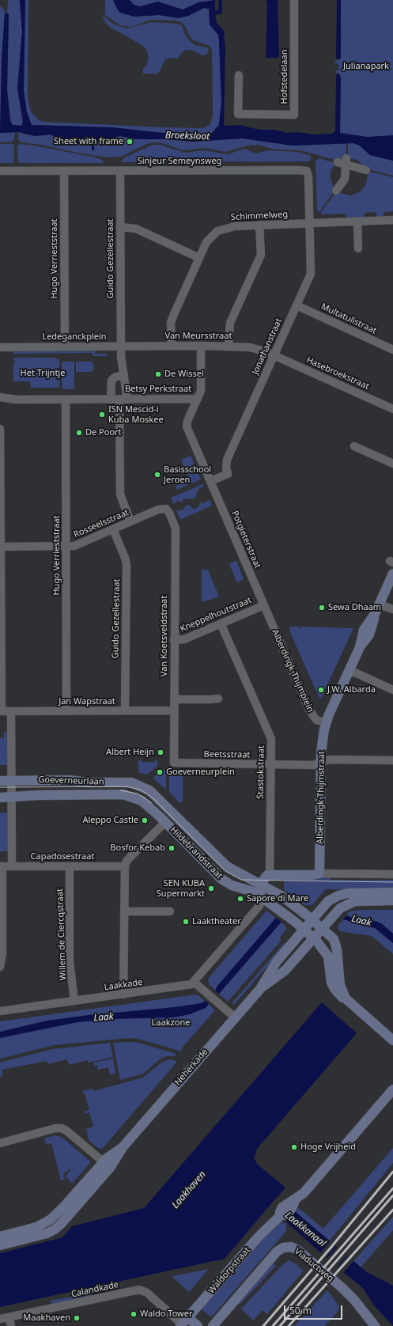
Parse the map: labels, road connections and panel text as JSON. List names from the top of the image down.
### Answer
{
  "streets": {
    "street": [
      "Hofstedelaan",
      "Sinjeur Semeynsweg",
      "Schimmelweg",
      "Hugo Verrieststraat",
      "Guido Gezellestraat",
      "Multatulistraat",
      "Van Meursstraat",
      "Ledeganckplein",
      "Jonathanstraat",
      "Hasebroekstraat",
      "Betsy Perkstraat",
      "Rosseelsstraat",
      "Potgieterstraat",
      "Kneppelhoutstraat",
      "Van Koetsveldstraat",
      "Alberdingk Thijmplein",
      "Jan Wapstraat",
      "Beetsstraat",
      "Stastokstraat",
      "Goeverneurlaan",
      "Alberdingk Thijmstraat",
      "Hildebrandstraat",
      "Capadosestraat",
      "Willem de Clercqstraat",
      "Laakkade",
      "Neherkade",
      "Viaductweg",
      "Waldorpstraat",
      "Calandkade"
    ]
  },
  "crossings": [
    ["Sinjeur Semeynsweg", "Schimmelweg"],
    ["Sinjeur Semeynsweg", "Hugo Verrieststraat"],
    ["Sinjeur Semeynsweg", "Guido Gezellestraat"],
    ["Sinjeur Semeynsweg", "Jonathanstraat"],
    ["Schimmelweg", "Van Meursstraat"],
    ["Schimmelweg", "Jonathanstraat"],
    ["Hugo Verrieststraat", "Ledeganckplein"],
    ["Hugo Verrieststraat", "Rosseelsstraat"],
    ["Hugo Verrieststraat", "Jan Wapstraat"],
    ["Guido Gezellestraat", "Van Meursstraat"],
    ["Guido Gezellestraat", "Ledeganckplein"],
    ["Guido Gezellestraat", "Rosseelsstraat"],
    ["Guido Gezellestraat", "Jan Wapstraat"],
    ["Multatulistraat", "Jonathanstraat"],
    ["Van Meursstraat", "Ledeganckplein"],
    ["Van Meursstraat", "Jonathanstraat"],
    ["Van Meursstraat", "Hasebroekstraat"],
    ["Van Meursstraat", "Potgieterstraat"],
    ["Jonathanstraat", "Hasebroekstraat"],
    ["Jonathanstraat", "Potgieterstraat"],
    ["Betsy Perkstraat", "Potgieterstraat"],
    ["Rosseelsstraat", "Van Koetsveldstraat"],
    ["Potgieterstraat", "Kneppelhoutstraat"],
    ["Potgieterstraat", "Alberdingk Thijmplein"],
    ["Kneppelhoutstraat", "Van Koetsveldstraat"],
    ["Kneppelhoutstraat", "Alberdingk Thijmplein"],
    ["Kneppelhoutstraat", "Stastokstraat"],
    ["Van Koetsveldstraat", "Jan Wapstraat"],
    ["Van Koetsveldstraat", "Beetsstraat"],
    ["Alberdingk Thijmplein", "Alberdingk Thijmstraat"],
    ["Beetsstraat", "Stastokstraat"],
    ["Beetsstraat", "Alberdingk Thijmstraat"],
    ["Goeverneurlaan", "Hildebrandstraat"],
    ["Hildebrandstraat", "Neherkade"],
    ["Capadosestraat", "Willem de Clercqstraat"],
    ["Willem de Clercqstraat", "Laakkade"],
    ["Waldorpstraat", "Calandkade"]
  ],
  "water": [
    "Broeksloot",
    "Laak",
    "Laakhaven",
    "Laakkanaal"
  ],
  "parks": ["Julianapark", "Het Trijntje", "Laakzone"],
  "places": [
    "Sheet with frame",
    "De Wissel",
    "ISN Mescid-i Kuba Moskee",
    "De Poort",
    "Basisschool Jeroen",
    "Sewa Dhaam",
    "J.W. Albarda",
    "Albert Heijn",
    "Goeverneurplein",
    "Aleppo Castle",
    "Bosfor Kebab",
    "SEN KUBA Supermarkt",
    "Sapore di Mare",
    "Laaktheater",
    "Hoge Vrijheid",
    "Waldo Tower",
    "Maakhaven"
  ],
  "scale_bar": "50 m"
}
